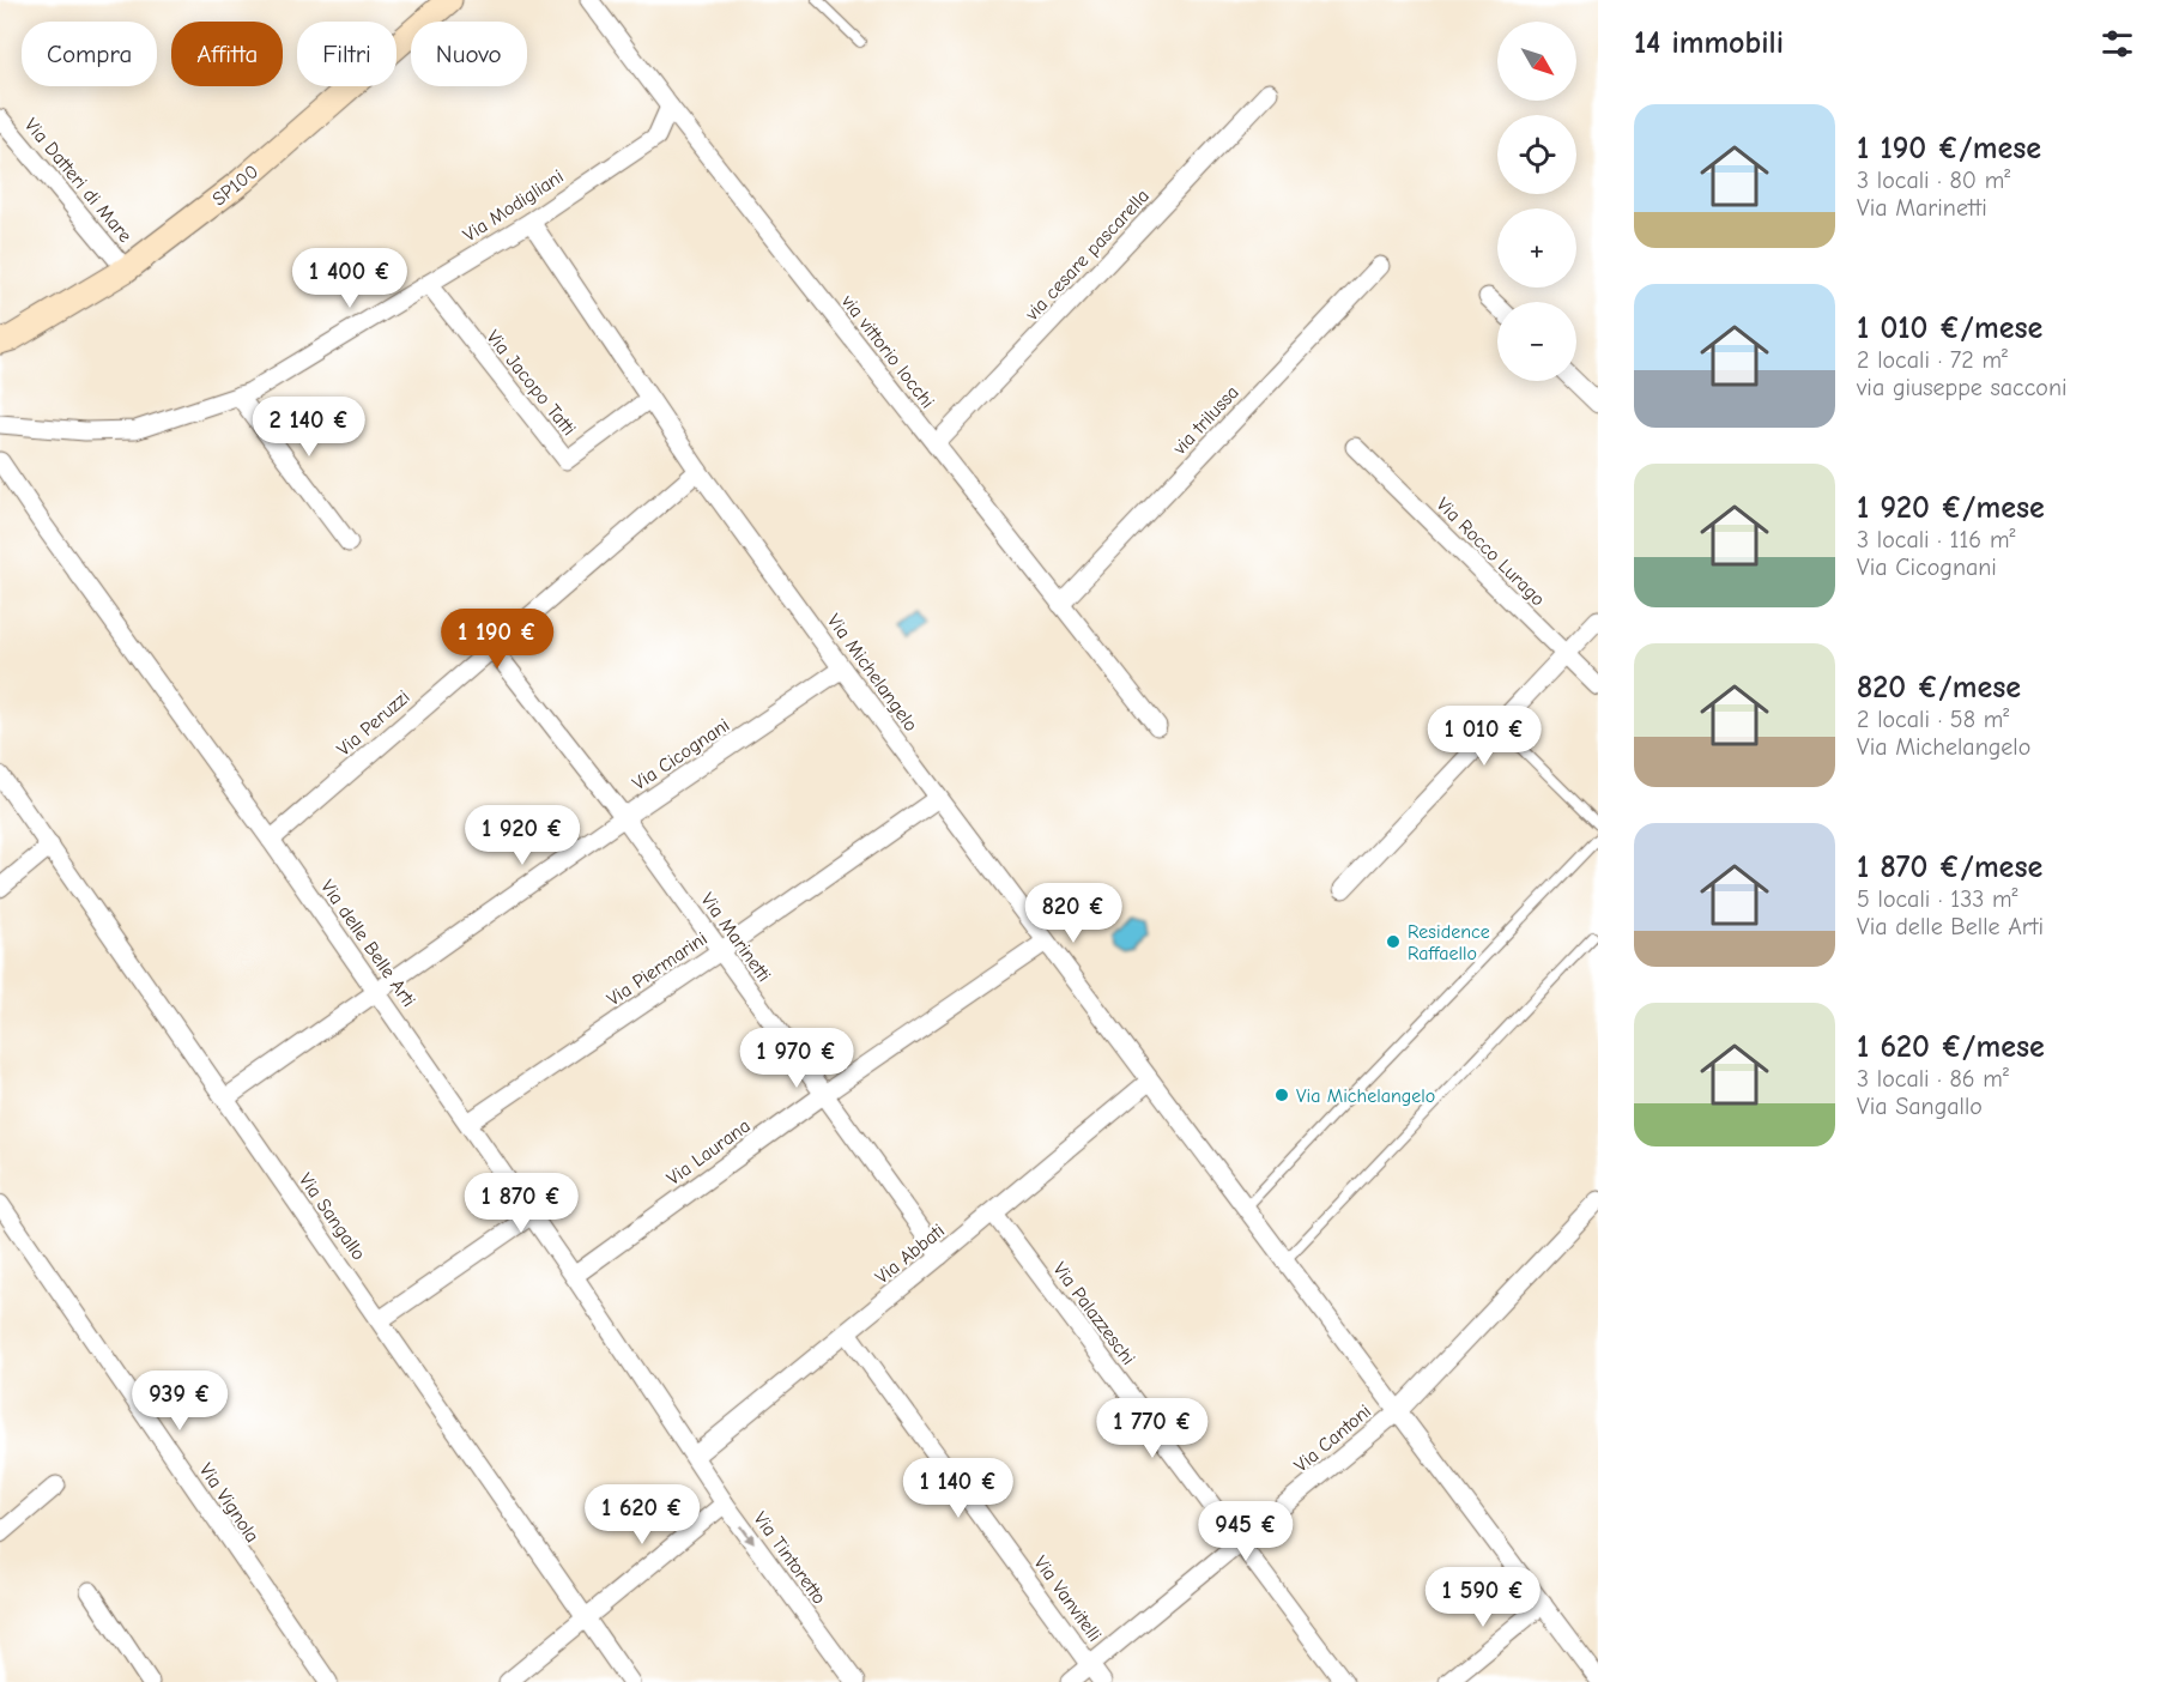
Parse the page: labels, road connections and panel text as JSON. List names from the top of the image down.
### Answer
{
  "streets": {
    "main road": ["SP100"],
    "street": [
      "Via Datteri di Mare",
      "Via Modigliani",
      "via cesare pascarella",
      "via vittorio locchi",
      "Via Jacopo Tatti",
      "via trilussa",
      "Via Rocco Lurago",
      "Via Michelangelo",
      "Via Peruzzi",
      "Via Cicognani",
      "Via Marinetti",
      "Via delle Belle Arti",
      "Via Piermarini",
      "Via Laurana",
      "Via Sangallo",
      "Via Abbati",
      "Via Palazzeschi",
      "Via Cantoni",
      "Via Vignola",
      "Via Tintoretto",
      "Via Vanvitelli"
    ]
  },
  "crossings": [
    ["Via Datteri di Mare", "SP100"],
    ["Via Modigliani", "via vittorio locchi"],
    ["Via Modigliani", "Via Jacopo Tatti"],
    ["Via Modigliani", "Via Michelangelo"],
    ["via cesare pascarella", "via vittorio locchi"],
    ["via vittorio locchi", "via trilussa"],
    ["Via Jacopo Tatti", "Via Michelangelo"],
    ["Via Michelangelo", "Via Peruzzi"],
    ["Via Michelangelo", "Via Cicognani"],
    ["Via Michelangelo", "Via Piermarini"],
    ["Via Michelangelo", "Via Laurana"],
    ["Via Michelangelo", "Via Abbati"],
    ["Via Michelangelo", "Via Cantoni"],
    ["Via Peruzzi", "Via Marinetti"],
    ["Via Peruzzi", "Via delle Belle Arti"],
    ["Via Cicognani", "Via Marinetti"],
    ["Via Cicognani", "Via delle Belle Arti"],
    ["Via Cicognani", "Via Sangallo"],
    ["Via Marinetti", "Via Piermarini"],
    ["Via Marinetti", "Via Laurana"],
    ["Via Marinetti", "Via Abbati"],
    ["Via delle Belle Arti", "Via Piermarini"],
    ["Via delle Belle Arti", "Via Laurana"],
    ["Via delle Belle Arti", "Via Abbati"],
    ["Via delle Belle Arti", "Via Tintoretto"],
    ["Via Abbati", "Via Palazzeschi"],
    ["Via Abbati", "Via Tintoretto"],
    ["Via Abbati", "Via Vanvitelli"],
    ["Via Palazzeschi", "Via Cantoni"],
    ["Via Cantoni", "Via Vanvitelli"]
  ],
  "one_way": ["Via Tintoretto"],
  "places": ["Residence Raffaello", "Via Michelangelo"],
  "north": "bottom right",
  "page": {
    "heading": "14 immobili",
    "map_buttons": ["+", "−"],
    "chip": [
      "Compra",
      "Affitta",
      "Filtri",
      "Nuovo"
    ],
    "list": [
      {
        "name": "1 190 €/mese",
        "note": "3 locali · 80 m² · Via Marinetti"
      },
      {
        "name": "1 010 €/mese",
        "note": "2 locali · 72 m² · via giuseppe sacconi"
      },
      {
        "name": "1 920 €/mese",
        "note": "3 locali · 116 m² · Via Cicognani"
      },
      {
        "name": "820 €/mese",
        "note": "2 locali · 58 m² · Via Michelangelo"
      },
      {
        "name": "1 870 €/mese",
        "note": "5 locali · 133 m² · Via delle Belle Arti"
      },
      {
        "name": "1 620 €/mese",
        "note": "3 locali · 86 m² · Via Sangallo"
      }
    ],
    "price": [
      "1 400 €",
      "2 140 €",
      "1 190 €",
      "1 010 €",
      "1 920 €",
      "820 €",
      "1 970 €",
      "1 870 €",
      "939 €",
      "1 770 €",
      "1 140 €",
      "1 620 €",
      "945 €",
      "1 590 €"
    ]
  }
}
